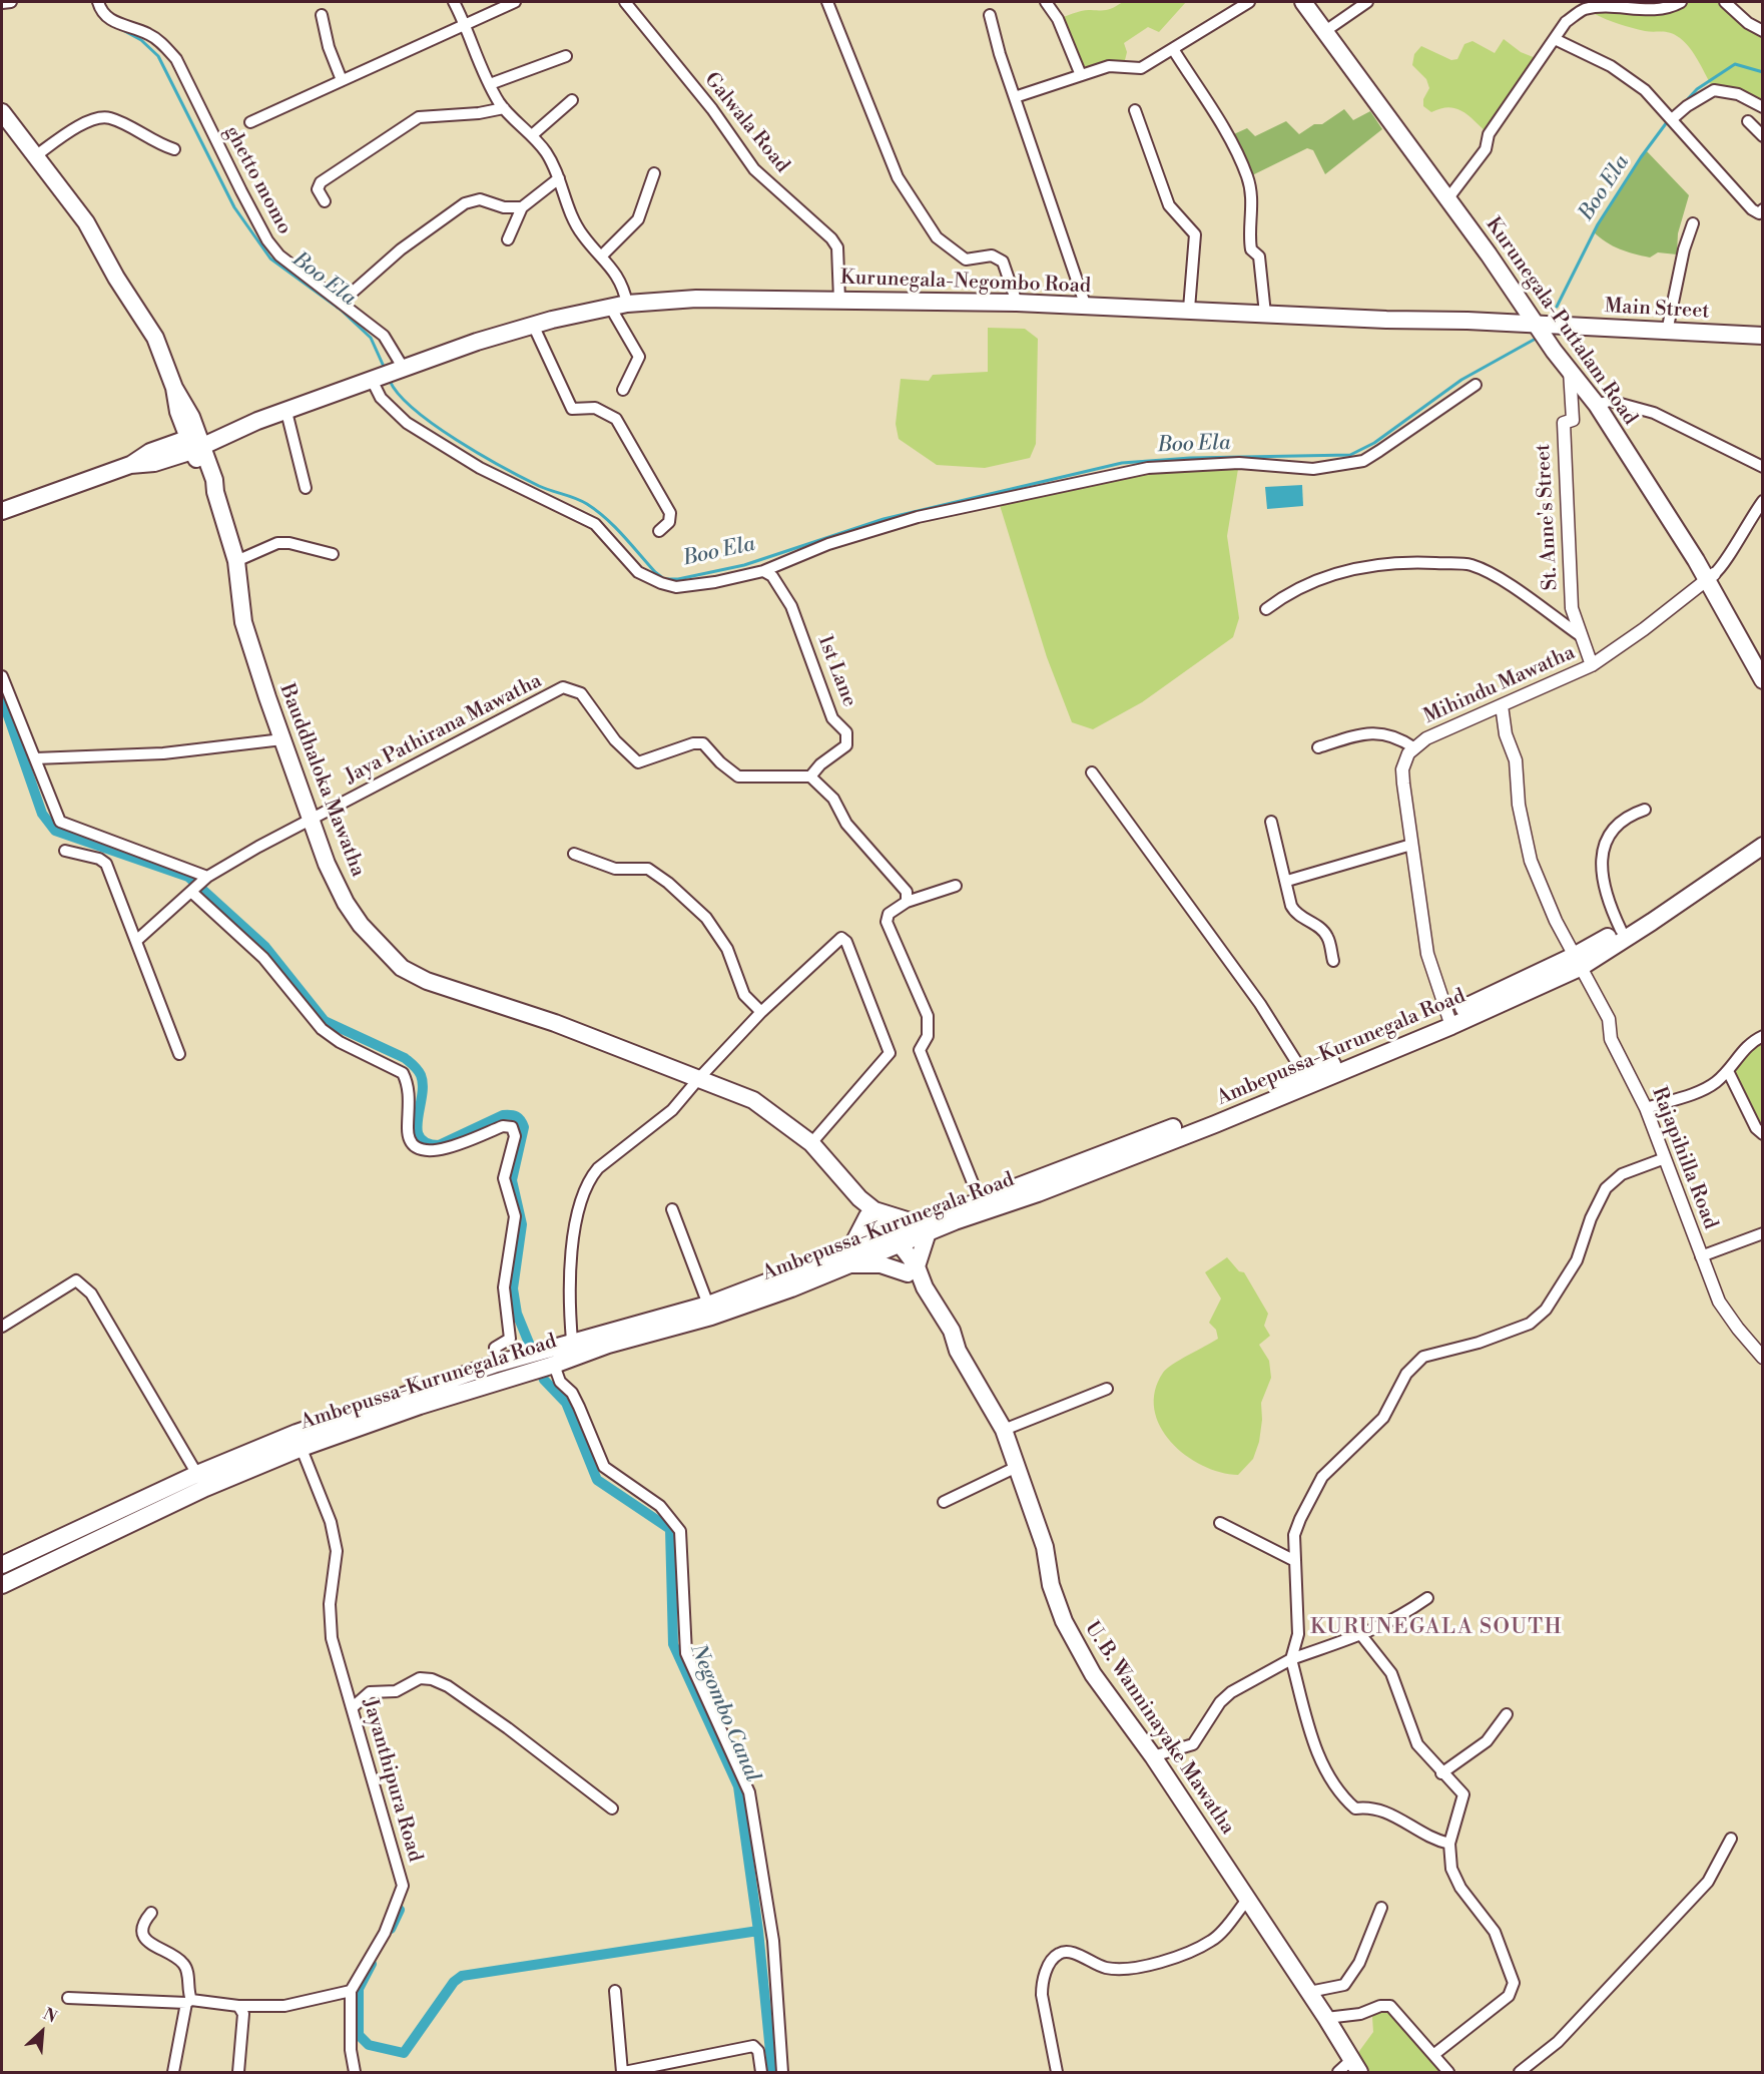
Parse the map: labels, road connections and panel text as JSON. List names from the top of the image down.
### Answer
{
  "streets": {
    "main road": [
      "Kurunegala-Negombo Road",
      "Main Street",
      "Kurunegala-Puttalam Road",
      "Bauddhaloka Mawatha",
      "Ambepussa-Kurunegala Road",
      "U. B. Wanninayake Mawatha"
    ],
    "street": [
      "Galwala Road",
      "ghetto momo",
      "St. Anne's Street",
      "1st Lane",
      "Mihindu Mawatha",
      "Jaya Pathirana Mawatha",
      "Rajapihilla Road",
      "Jayanthipura Road"
    ]
  },
  "crossings": [
    ["Galwala Road", "Kurunegala-Negombo Road"],
    ["ghetto momo", "Kurunegala-Negombo Road"],
    ["Kurunegala-Negombo Road", "Main Street"],
    ["Kurunegala-Negombo Road", "Kurunegala-Puttalam Road"],
    ["Main Street", "Kurunegala-Puttalam Road"],
    ["Kurunegala-Puttalam Road", "St. Anne's Street"],
    ["Kurunegala-Puttalam Road", "Mihindu Mawatha"],
    ["St. Anne's Street", "Mihindu Mawatha"],
    ["1st Lane", "Jaya Pathirana Mawatha"],
    ["Mihindu Mawatha", "Ambepussa-Kurunegala Road"],
    ["Mihindu Mawatha", "Rajapihilla Road"],
    ["Jaya Pathirana Mawatha", "Bauddhaloka Mawatha"],
    ["Bauddhaloka Mawatha", "Ambepussa-Kurunegala Road"],
    ["Bauddhaloka Mawatha", "U. B. Wanninayake Mawatha"],
    ["Ambepussa-Kurunegala Road", "Rajapihilla Road"],
    ["Ambepussa-Kurunegala Road", "U. B. Wanninayake Mawatha"],
    ["Ambepussa-Kurunegala Road", "Jayanthipura Road"]
  ],
  "districts": ["KURUNEGALA SOUTH"],
  "water": ["Boo Ela", "Negombo Canal"],
  "north": "top right"
}
